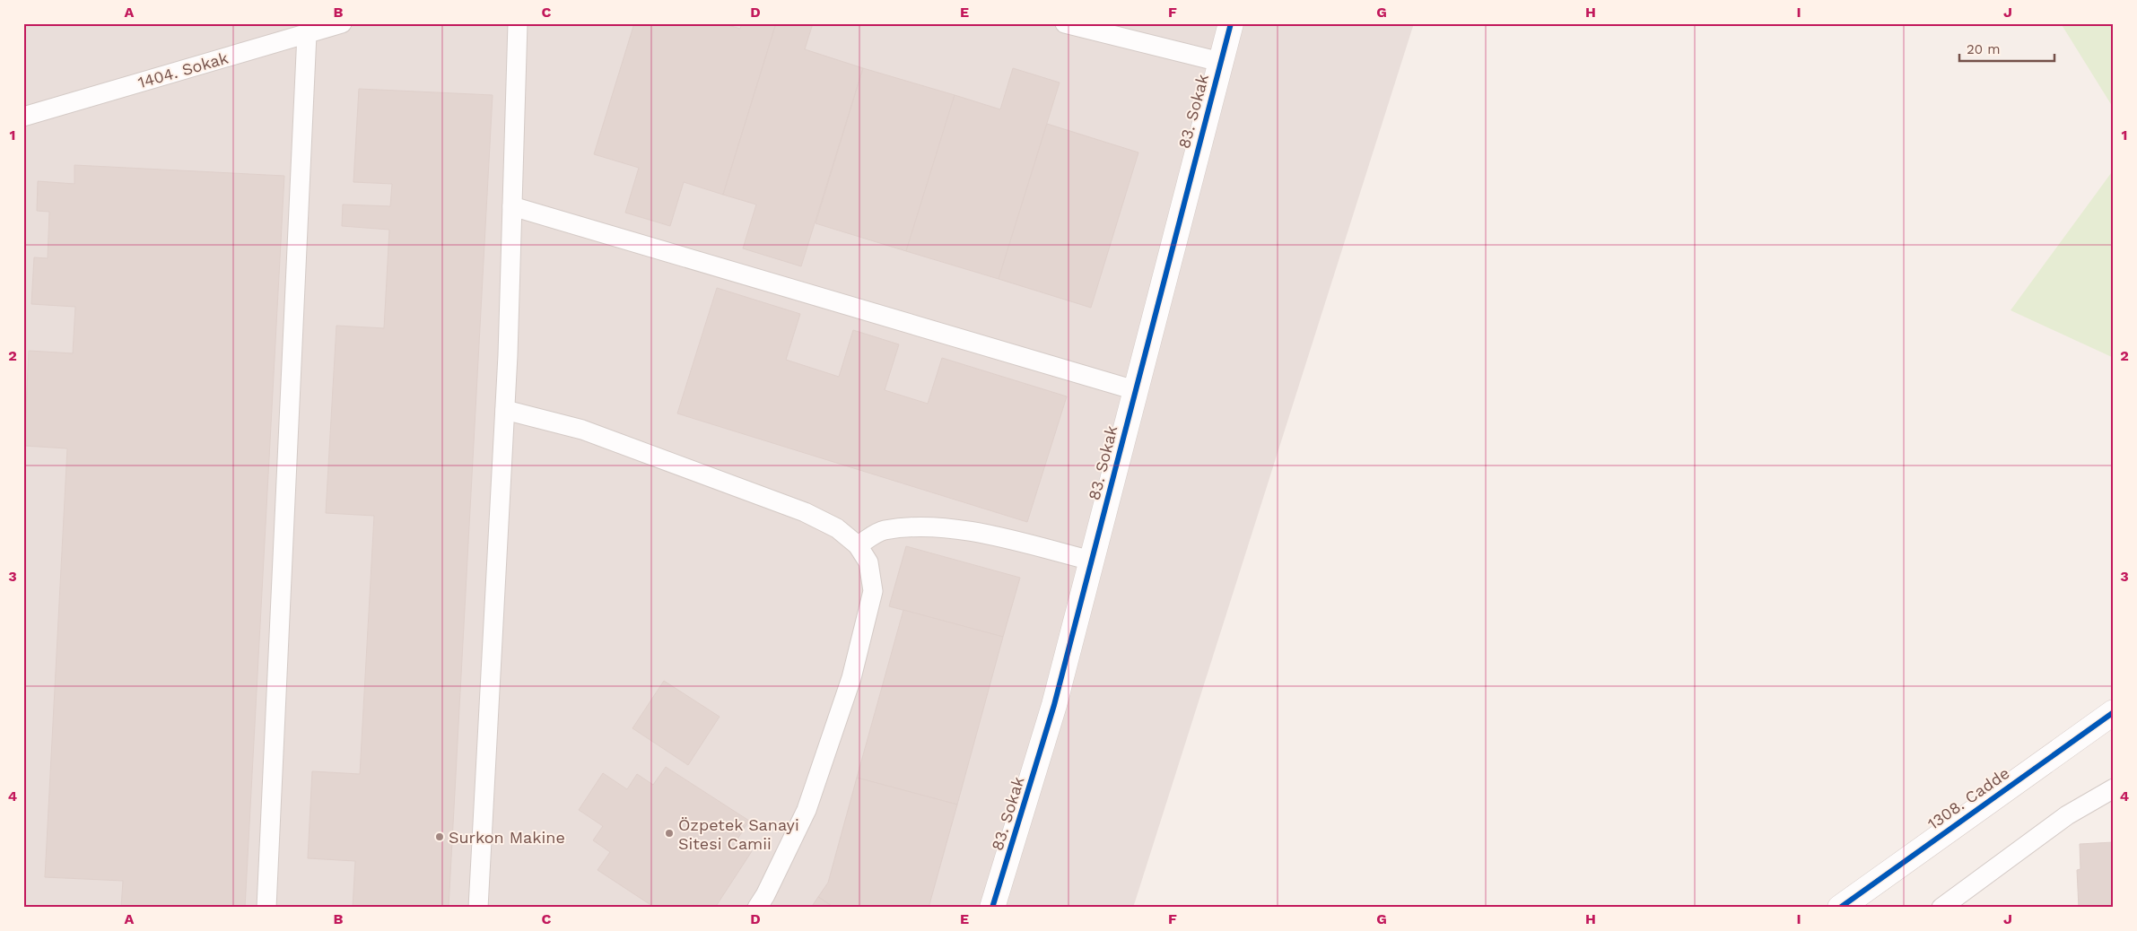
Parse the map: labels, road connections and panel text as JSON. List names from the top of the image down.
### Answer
{
  "streets": {
    "street": ["83. Sokak", "1308. Cadde"],
    "lane": ["1404. Sokak"]
  },
  "places": ["Özpetek Sanayi Sitesi Camii", "Surkon Makine"],
  "scale_bar": "20 m",
  "grid": {
    "columns": [
      "A",
      "B",
      "C",
      "D",
      "E",
      "F",
      "G",
      "H",
      "I",
      "J"
    ],
    "rows": [
      "1",
      "2",
      "3",
      "4"
    ]
  }
}
